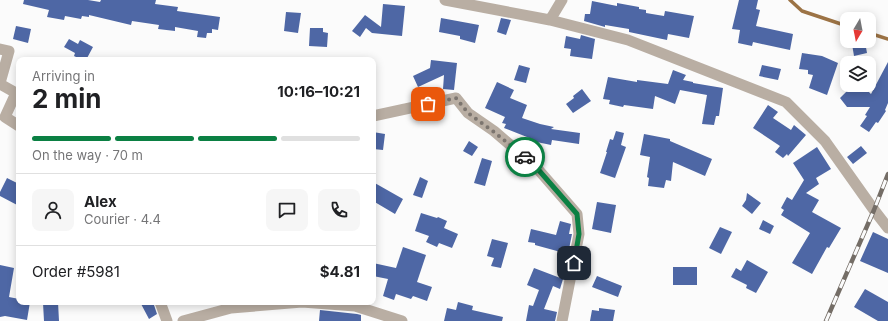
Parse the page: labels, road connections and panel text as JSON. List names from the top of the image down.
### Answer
{
  "north": "bottom",
  "page": {
    "heading": ["2 min", "Arriving in", "10:16–10:21"],
    "panel": [
      "Alex",
      "Courier · 4.4",
      "Order #5981",
      "$4.81"
    ],
    "bar": "On the way · 70 m"
  }
}
